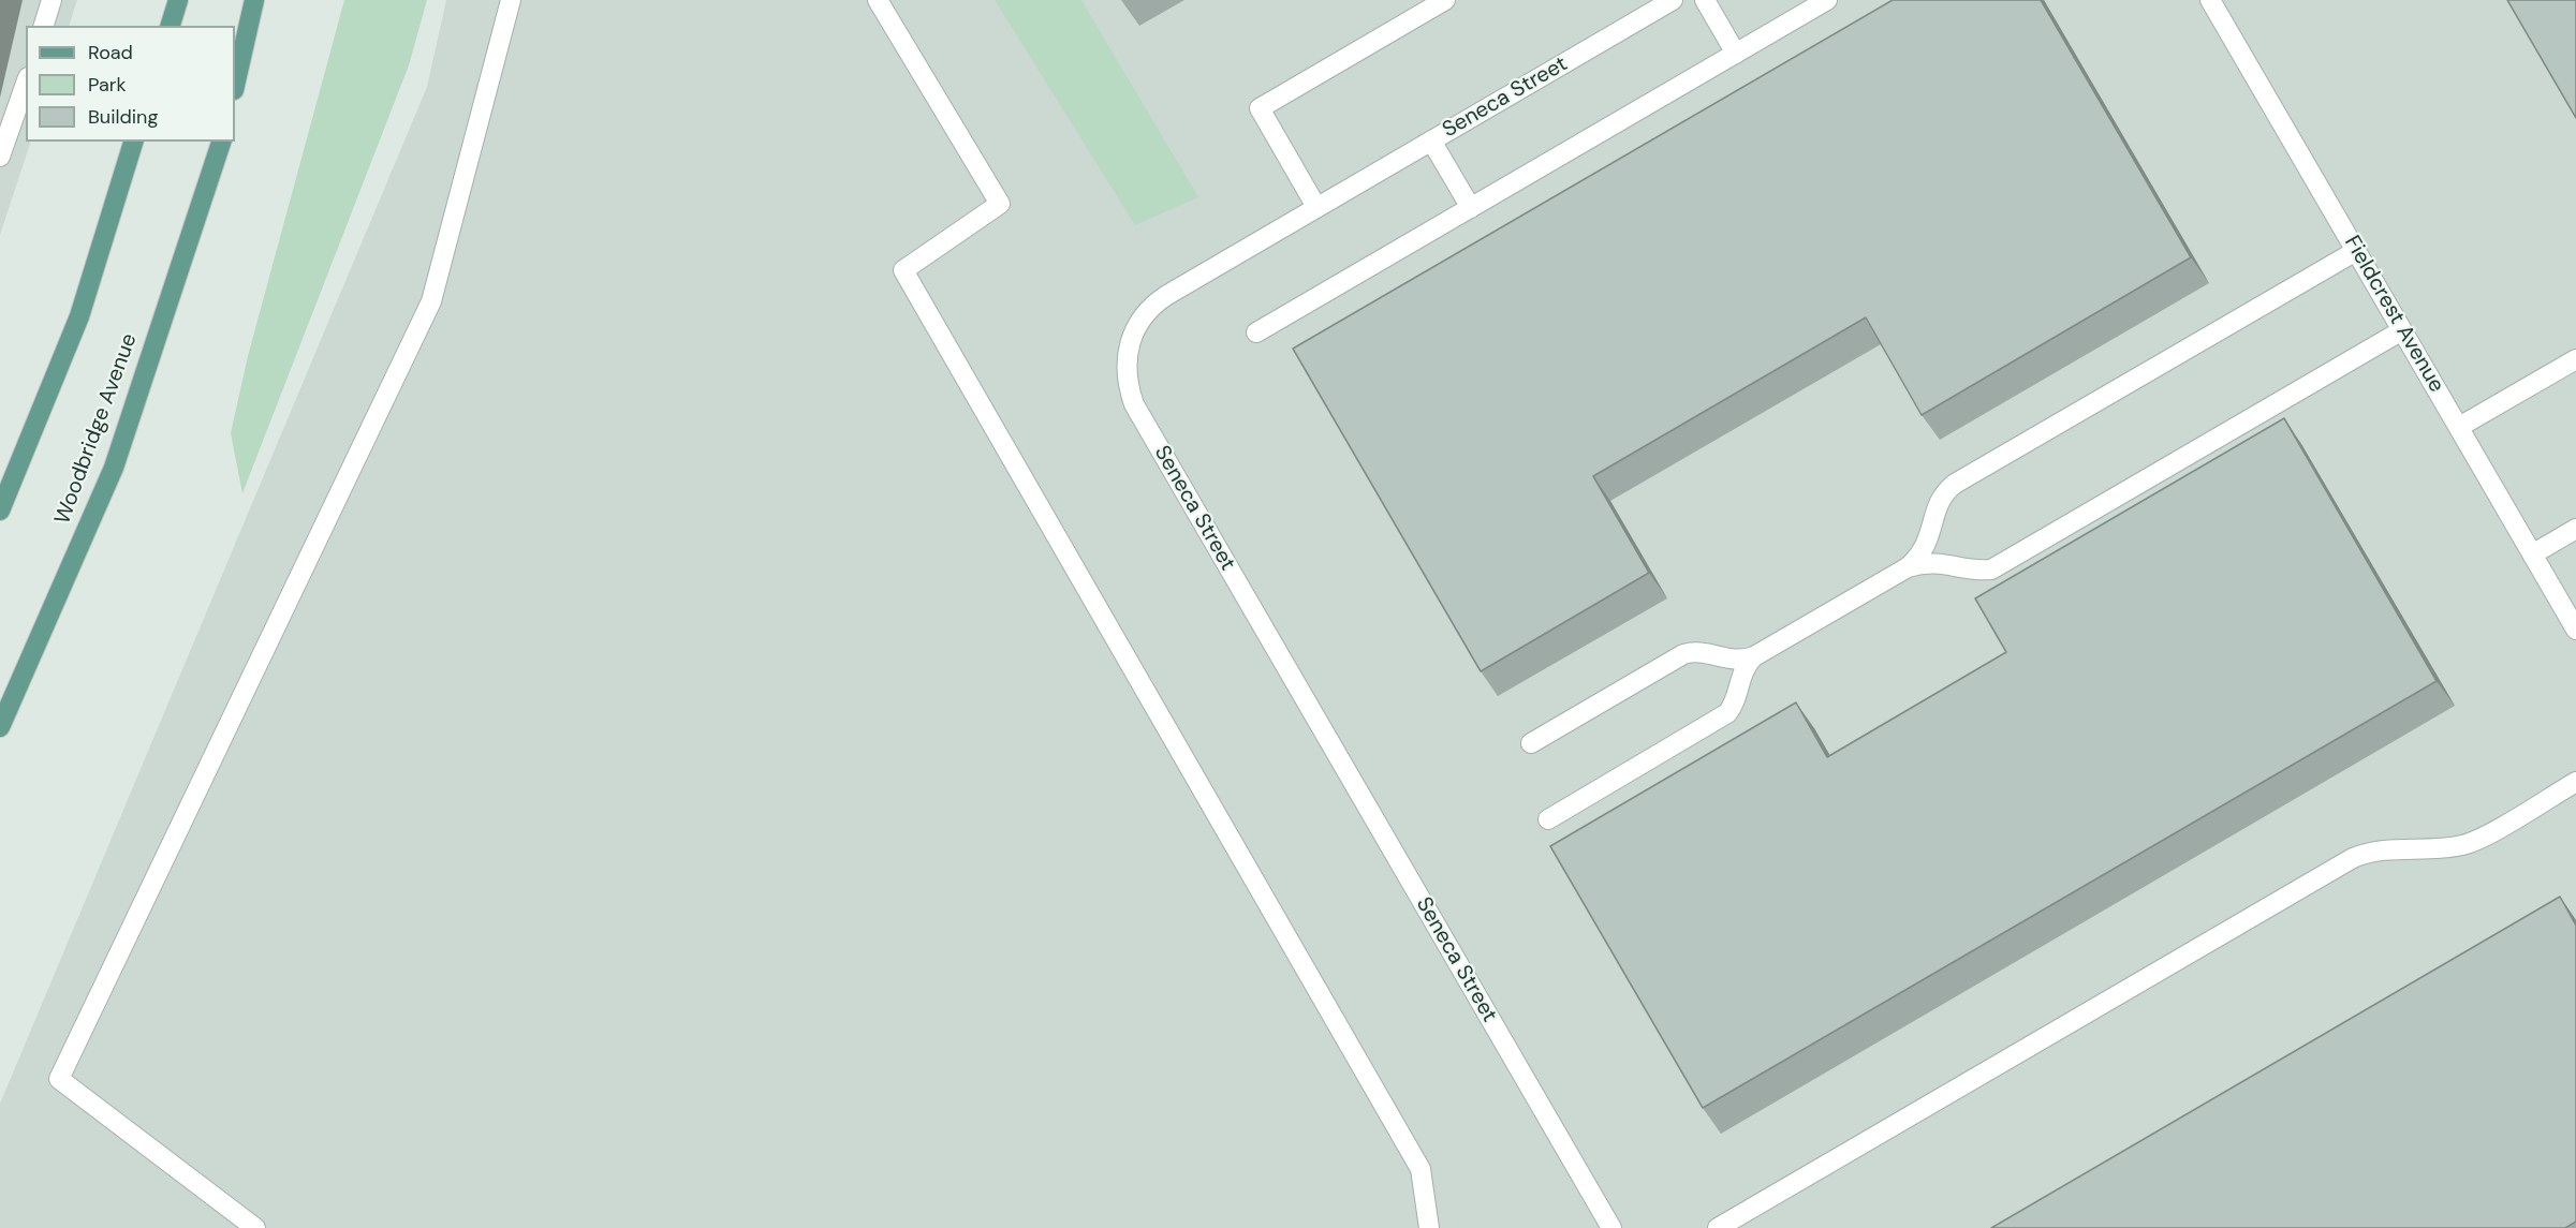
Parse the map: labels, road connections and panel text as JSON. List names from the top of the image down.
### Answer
{
  "streets": {
    "main road": ["Woodbridge Avenue"],
    "street": ["Seneca Street", "Fieldcrest Avenue"]
  },
  "legend": ["Road", "Park", "Building"]
}
